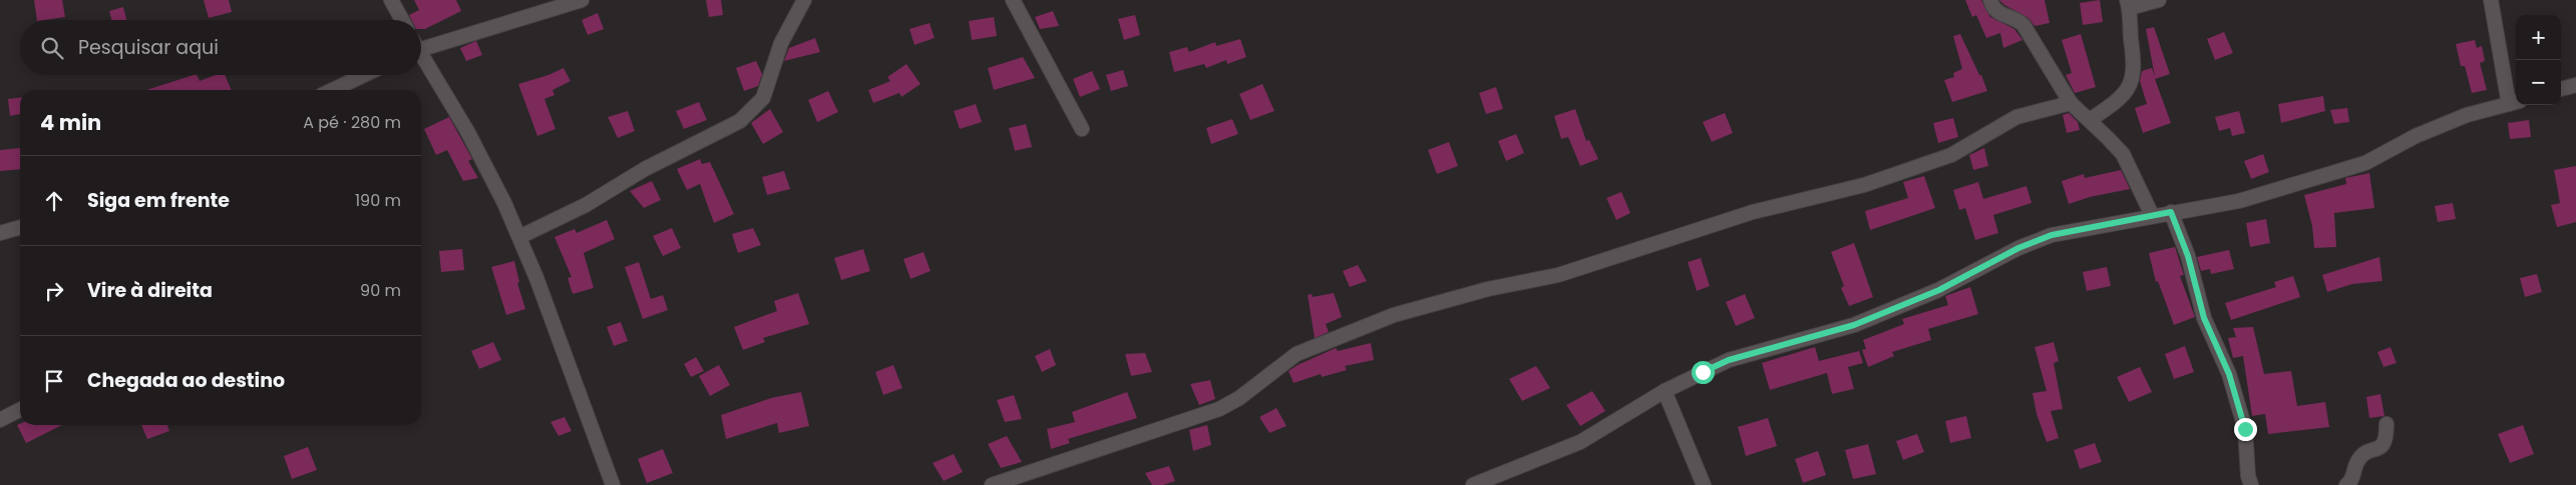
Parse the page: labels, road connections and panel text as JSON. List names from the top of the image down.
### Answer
{
  "page": {
    "map_buttons": ["+", "−"],
    "search": "Pesquisar aqui",
    "heading": ["4 min", "A pé · 280 m"],
    "list": [
      ["Siga em frente", "190 m"],
      ["Vire à direita", "90 m"],
      "Chegada ao destino"
    ]
  }
}
